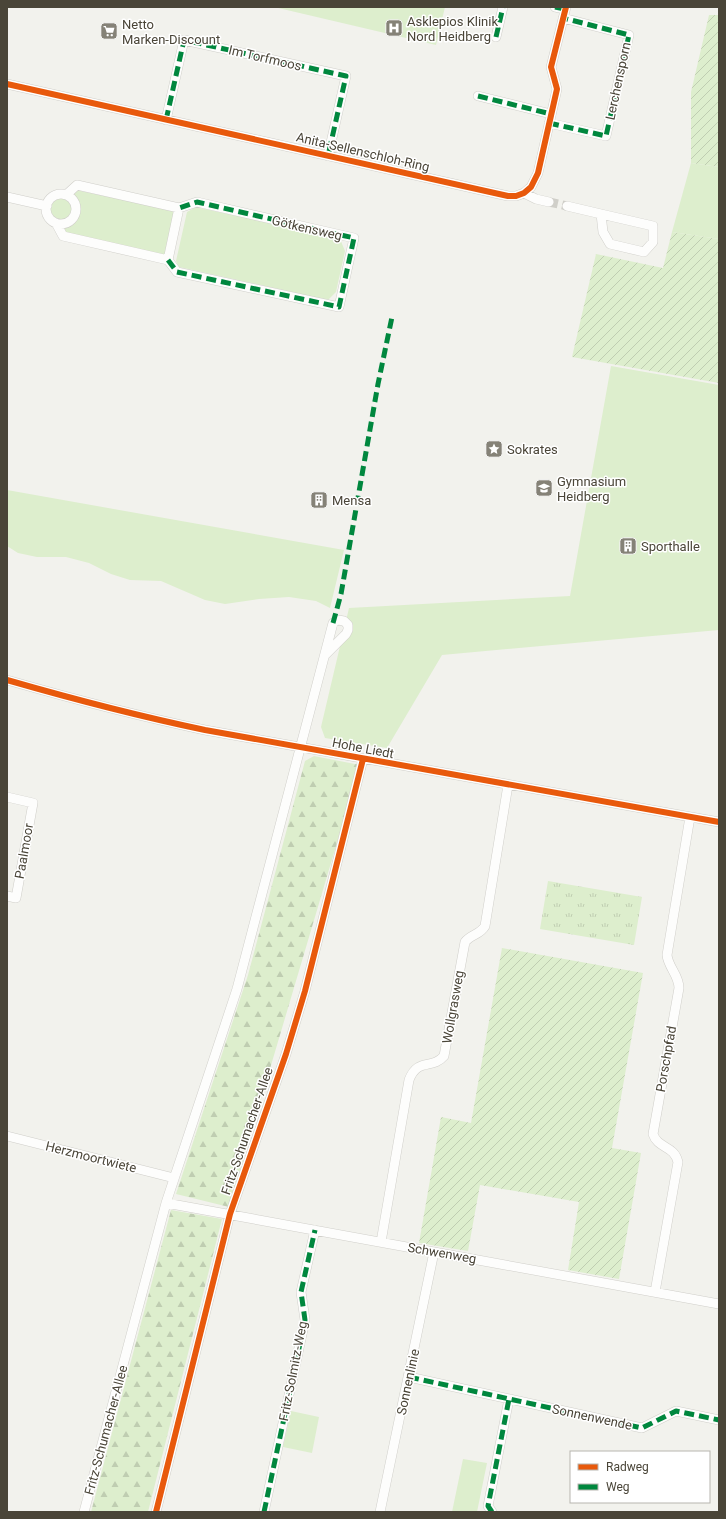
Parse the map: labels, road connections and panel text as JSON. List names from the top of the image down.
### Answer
{
  "streets": {
    "street": [
      "Im Torfmoos",
      "Lerchensporn",
      "Anita-Sellenschloh-Ring",
      "Götkensweg",
      "Hohe Liedt",
      "Paalmoor",
      "Wollgrasweg",
      "Porschpfad",
      "Fritz-Schumacher-Allee",
      "Herzmoortwiete",
      "Schwenweg",
      "Fritz-Solmitz-Weg",
      "Sonnenlinie",
      "Sonnenwende"
    ]
  },
  "crossings": [
    ["Im Torfmoos", "Anita-Sellenschloh-Ring"],
    ["Hohe Liedt", "Wollgrasweg"],
    ["Hohe Liedt", "Porschpfad"],
    ["Hohe Liedt", "Fritz-Schumacher-Allee"],
    ["Wollgrasweg", "Schwenweg"],
    ["Porschpfad", "Schwenweg"],
    ["Fritz-Schumacher-Allee", "Herzmoortwiete"],
    ["Fritz-Schumacher-Allee", "Schwenweg"],
    ["Schwenweg", "Fritz-Solmitz-Weg"],
    ["Schwenweg", "Sonnenlinie"],
    ["Sonnenlinie", "Sonnenwende"]
  ],
  "places": {
    "hospital": ["Asklepios Klinik Nord Heidberg"],
    "supermarket": ["Netto Marken-Discount"],
    "place": ["Sokrates"],
    "school or university": ["Gymnasium Heidberg"],
    "building": ["Mensa", "Sporthalle"]
  },
  "legend": ["Radweg", "Weg"]
}
